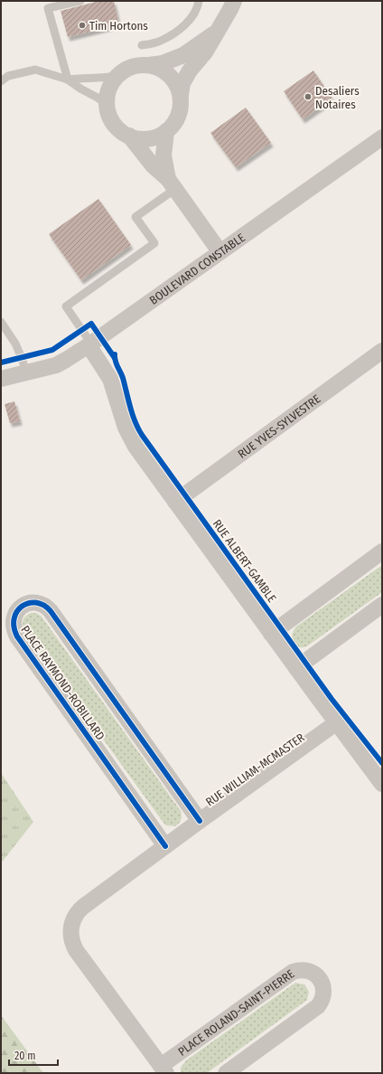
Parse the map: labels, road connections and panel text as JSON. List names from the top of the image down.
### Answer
{
  "streets": {
    "street": [
      "BOULEVARD CONSTABLE",
      "RUE YVES-SYLVESTRE",
      "RUE ALBERT-GAMBLE",
      "PLACE RAYMOND-ROBILLARD",
      "RUE WILLIAM-MCMASTER",
      "PLACE ROLAND-SAINT-PIERRE"
    ]
  },
  "crossings": [
    ["BOULEVARD CONSTABLE", "RUE ALBERT-GAMBLE"],
    ["RUE YVES-SYLVESTRE", "RUE ALBERT-GAMBLE"],
    ["RUE ALBERT-GAMBLE", "RUE WILLIAM-MCMASTER"],
    ["PLACE RAYMOND-ROBILLARD", "RUE WILLIAM-MCMASTER"],
    ["RUE WILLIAM-MCMASTER", "PLACE ROLAND-SAINT-PIERRE"]
  ],
  "places": ["Tim Hortons", "Desaliers Notaires"],
  "scale_bar": "20 m"
}
